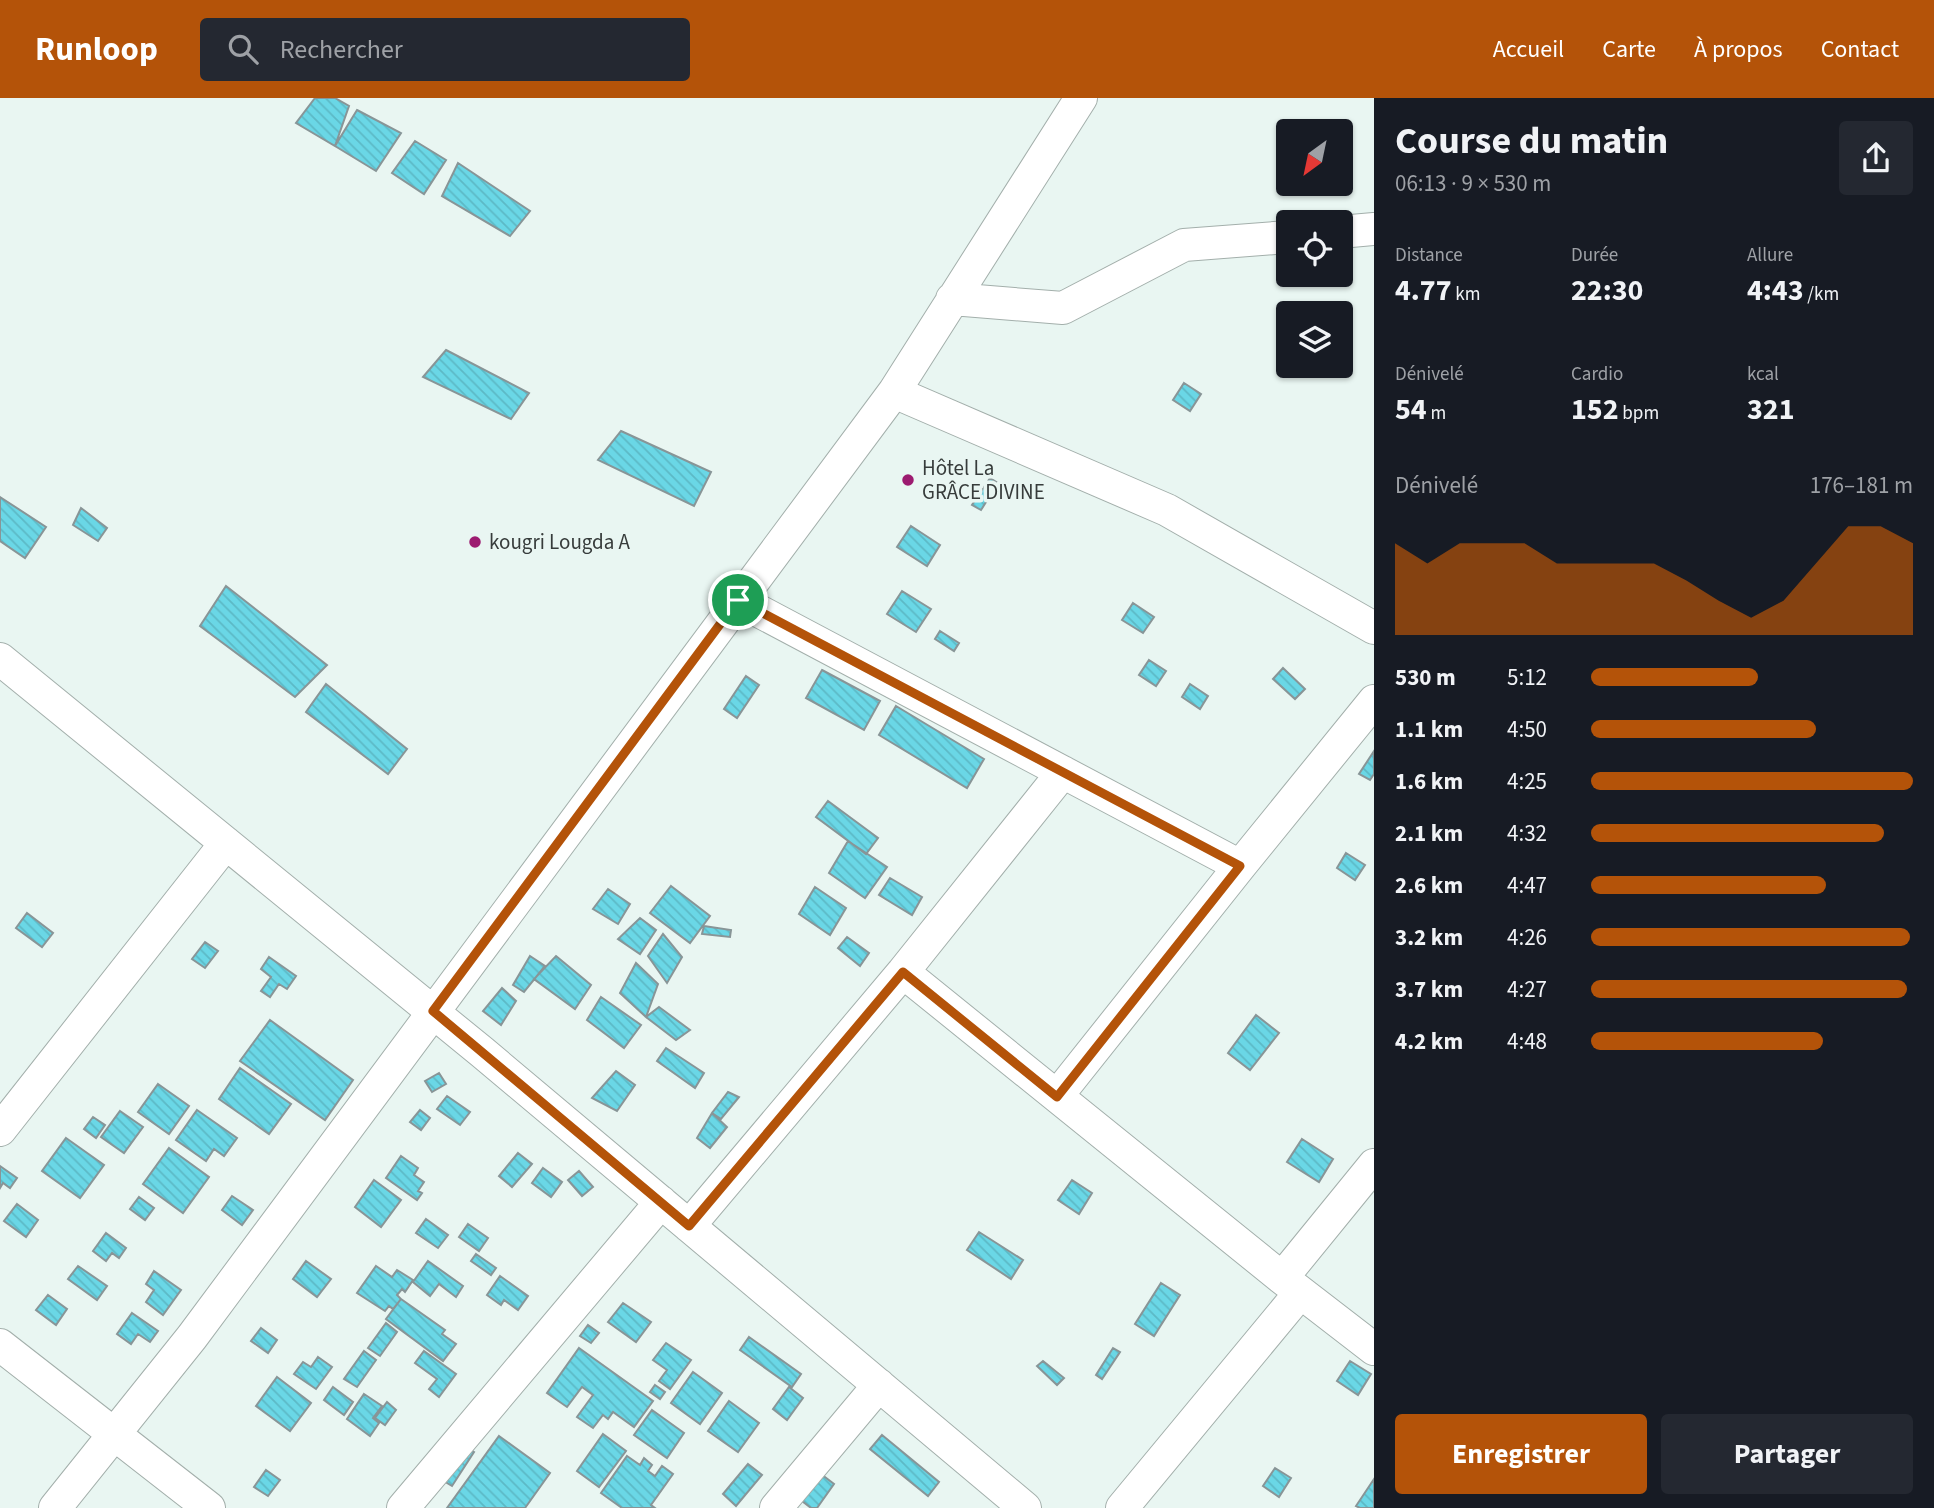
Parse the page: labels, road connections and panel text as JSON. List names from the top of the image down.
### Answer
{
  "places": ["Hôtel La GRÂCE DIVINE", "kougri Lougda A"],
  "north": "bottom left",
  "page": {
    "header": "Runloop",
    "search": "Rechercher",
    "nav": [
      "Accueil",
      "Carte",
      "À propos",
      "Contact"
    ],
    "heading": ["Course du matin", "06:13 · 9 × 530 m"],
    "stats": [
      ["Distance", "4.77 km"],
      ["Durée", "22:30"],
      ["Allure", "4:43 /km"],
      ["Dénivelé", "54 m"],
      ["Cardio", "152 bpm"],
      ["kcal", "321"]
    ],
    "chart": ["Dénivelé", "176–181 m"],
    "list": [
      {
        "name": "530 m",
        "note": "5:12"
      },
      {
        "name": "1.1 km",
        "note": "4:50"
      },
      {
        "name": "1.6 km",
        "note": "4:25"
      },
      {
        "name": "2.1 km",
        "note": "4:32"
      },
      {
        "name": "2.6 km",
        "note": "4:47"
      },
      {
        "name": "3.2 km",
        "note": "4:26"
      },
      {
        "name": "3.7 km",
        "note": "4:27"
      },
      {
        "name": "4.2 km",
        "note": "4:48"
      }
    ],
    "buttons": ["Enregistrer", "Partager"]
  }
}
